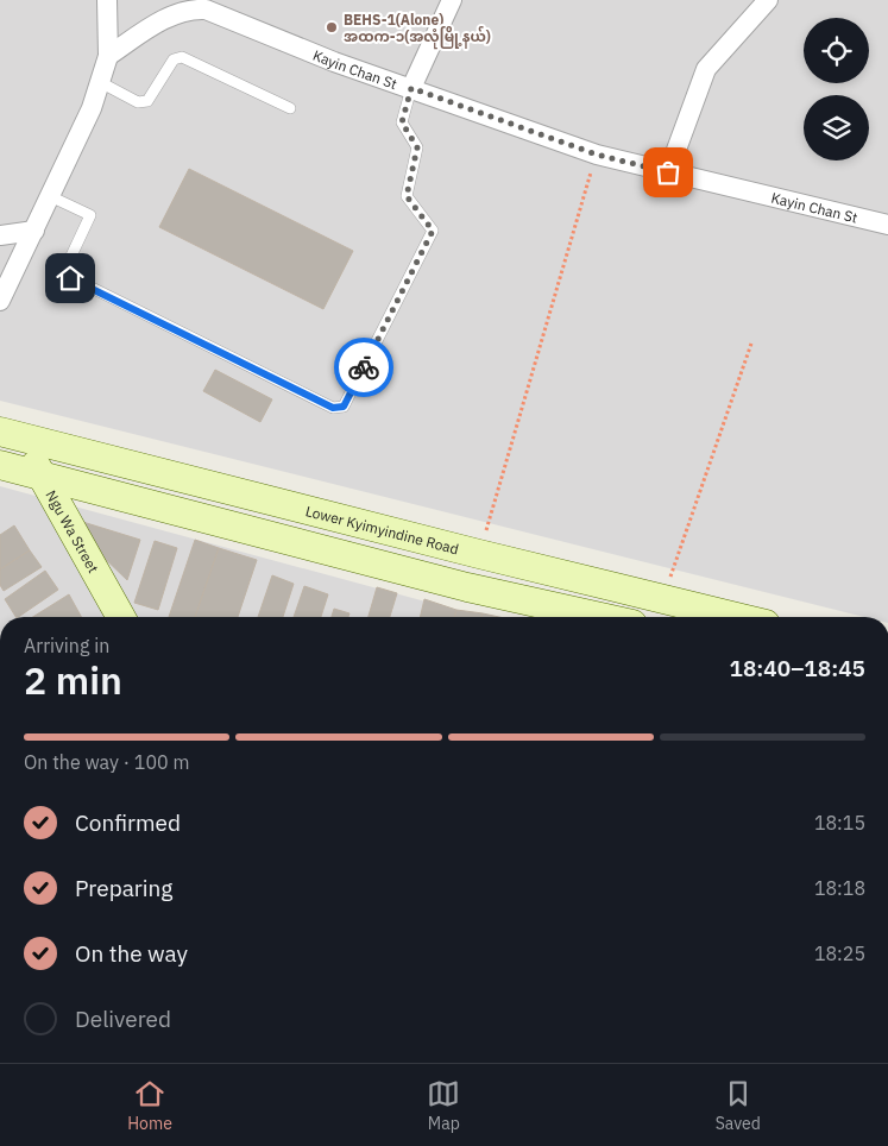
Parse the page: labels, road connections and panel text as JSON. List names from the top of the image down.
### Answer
{
  "streets": {
    "main road": ["Lower Kyimyindine Road", "Ngu Wa Street"],
    "street": ["Kayin Chan St"]
  },
  "crossings": [
    ["Lower Kyimyindine Road", "Ngu Wa Street"]
  ],
  "places": ["BEHS-1(Alone) အထက-၁(အလုံမြို့နယ်)"],
  "page": {
    "heading": ["2 min", "Arriving in", "18:40–18:45"],
    "bar": "On the way · 100 m",
    "list": [
      ["Confirmed", "18:15"],
      ["Preparing", "18:18"],
      ["On the way", "18:25"],
      "Delivered"
    ],
    "tabs": ["Home", "Map", "Saved"]
  }
}
